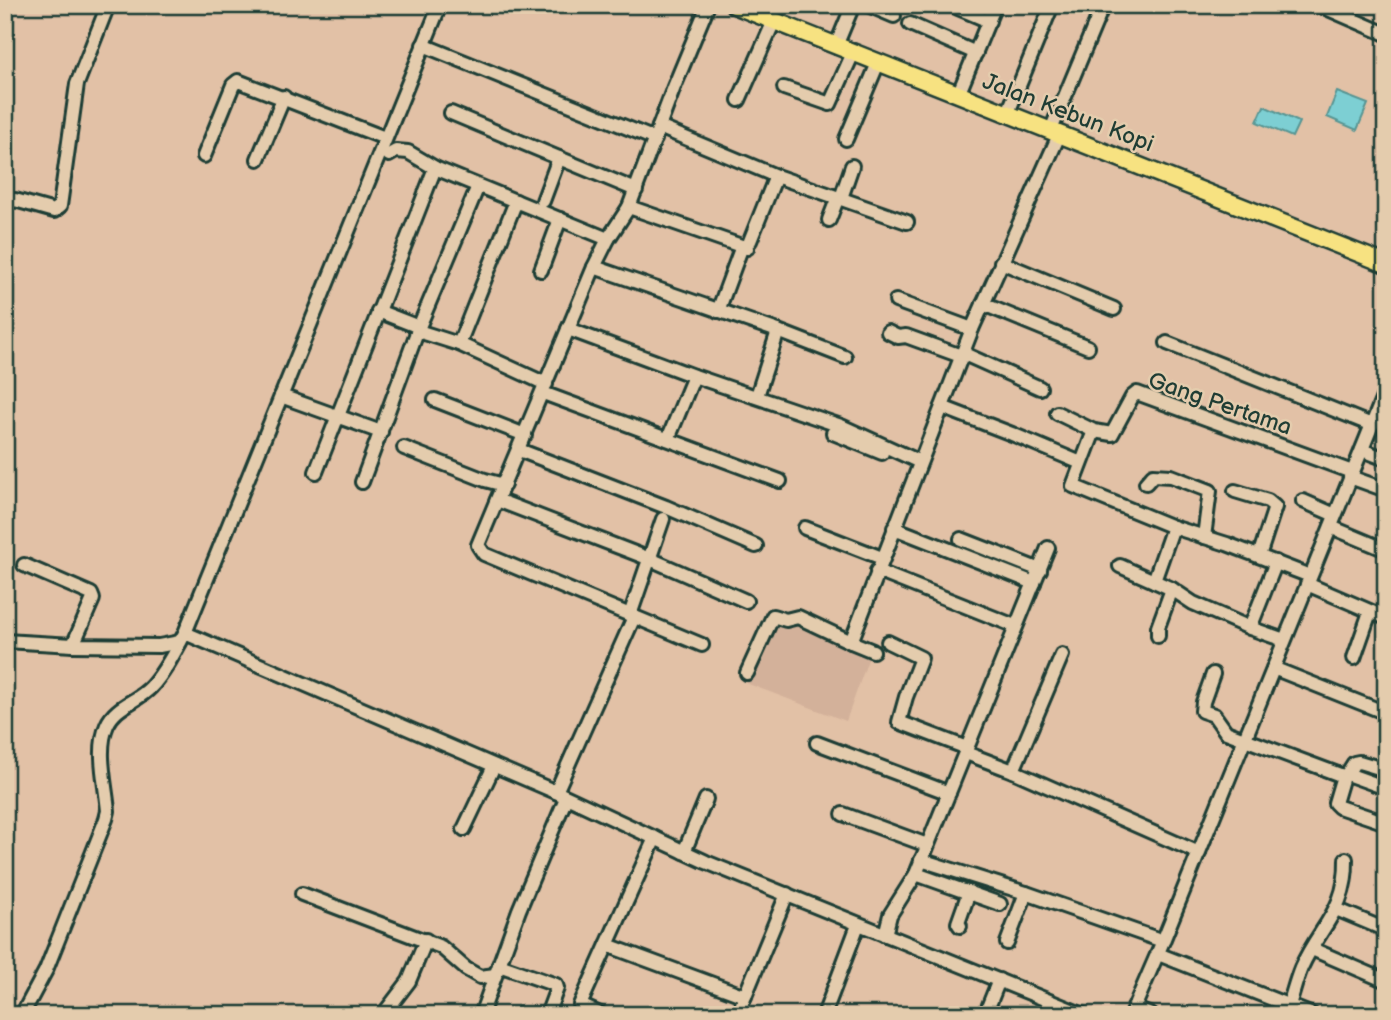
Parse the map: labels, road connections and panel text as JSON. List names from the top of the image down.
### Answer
{
  "streets": {
    "main road": ["Jalan Kebun Kopi"],
    "street": ["Gang Pertama"]
  }
}
